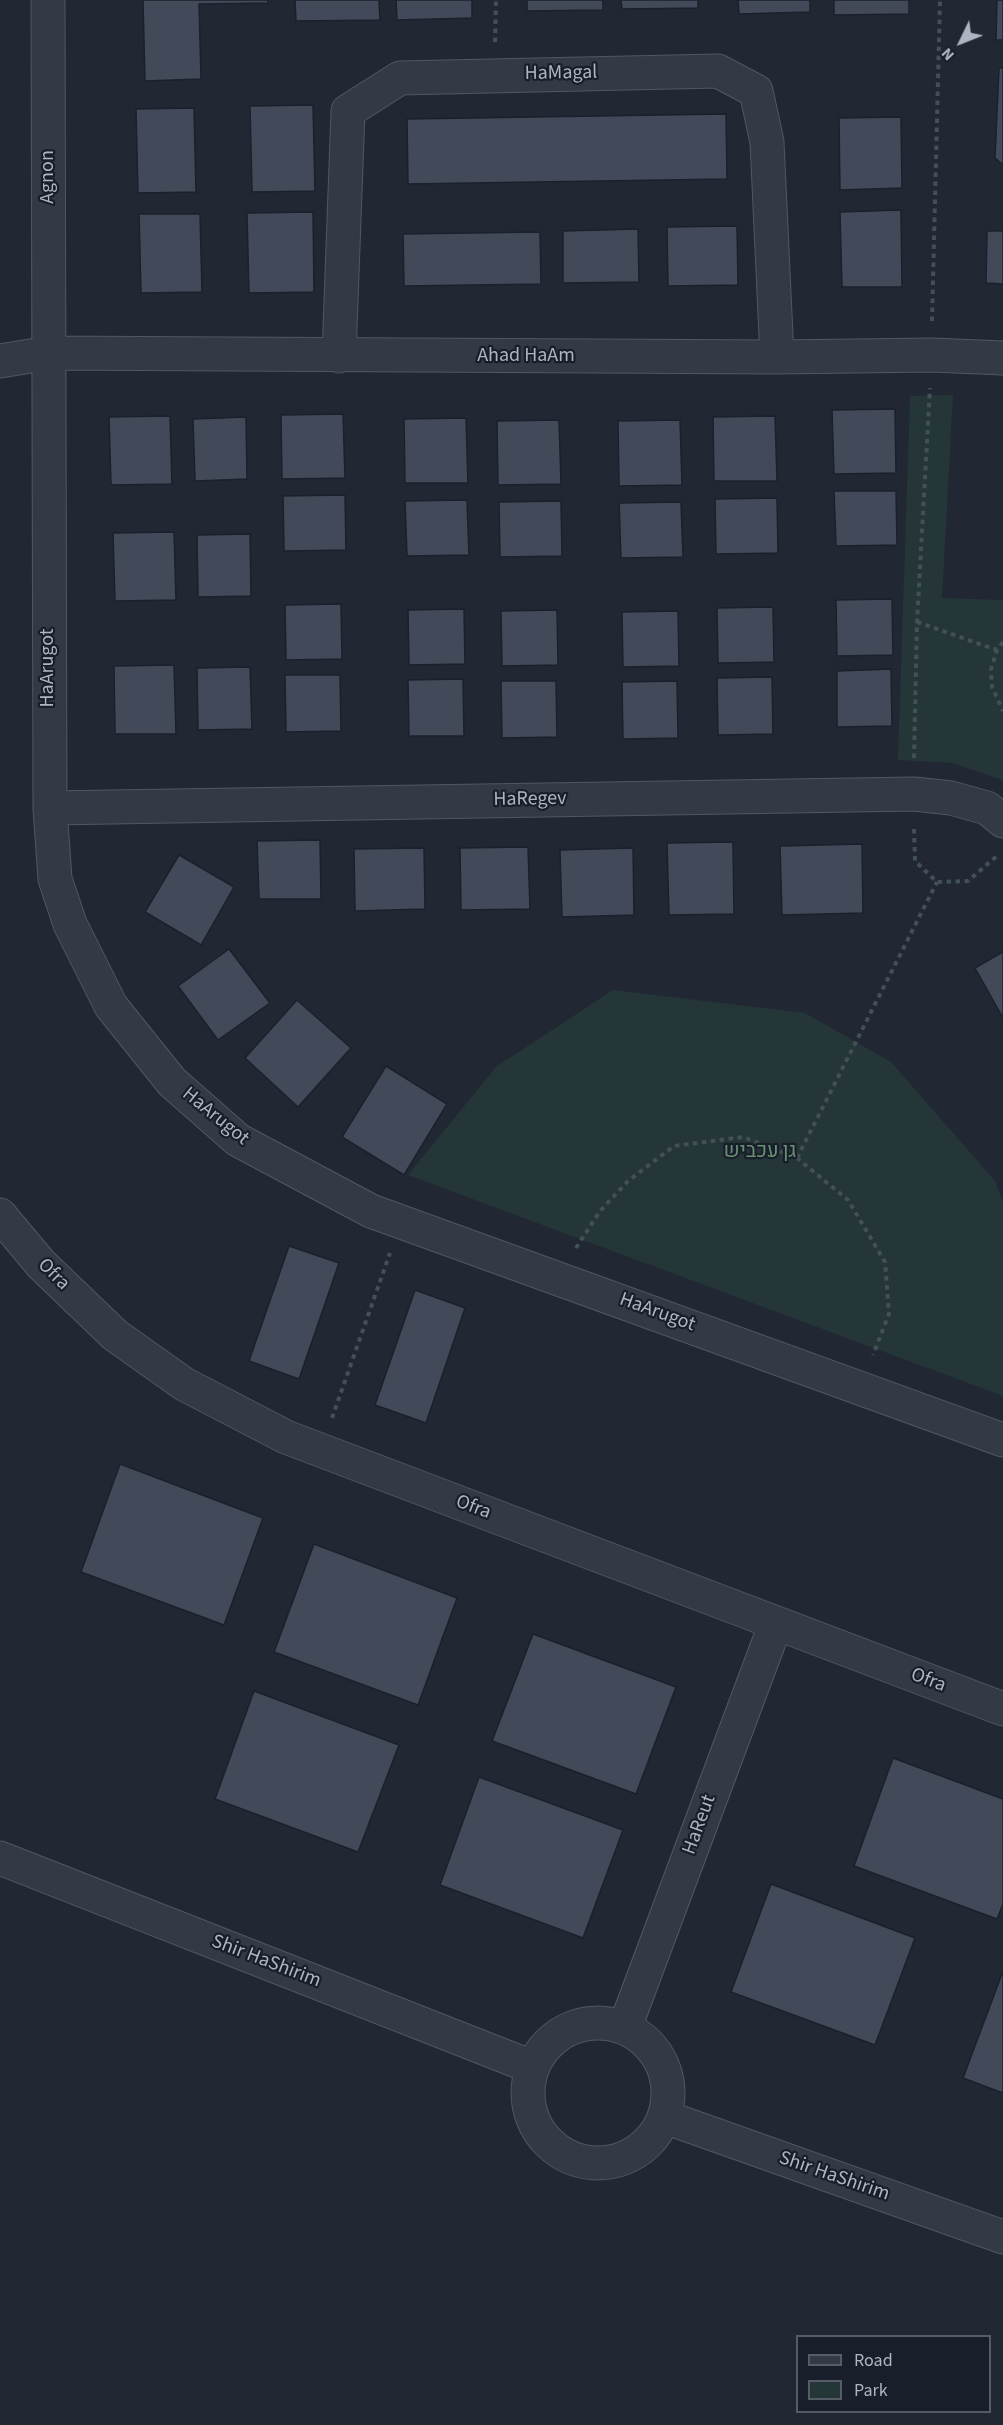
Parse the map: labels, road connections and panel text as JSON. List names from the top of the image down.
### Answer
{
  "streets": {
    "street": [
      "HaMagal",
      "Agnon",
      "Ahad HaAm",
      "HaArugot",
      "HaRegev",
      "Ofra",
      "HaReut",
      "Shir HaShirim"
    ]
  },
  "crossings": [
    ["HaMagal", "Ahad HaAm"],
    ["Agnon", "Ahad HaAm"],
    ["Agnon", "HaArugot"],
    ["Ahad HaAm", "HaArugot"],
    ["HaArugot", "HaRegev"],
    ["Ofra", "HaReut"],
    ["HaReut", "Shir HaShirim"]
  ],
  "parks": ["גן עכביש"],
  "legend": ["Road", "Park"],
  "north": "bottom left"
}
